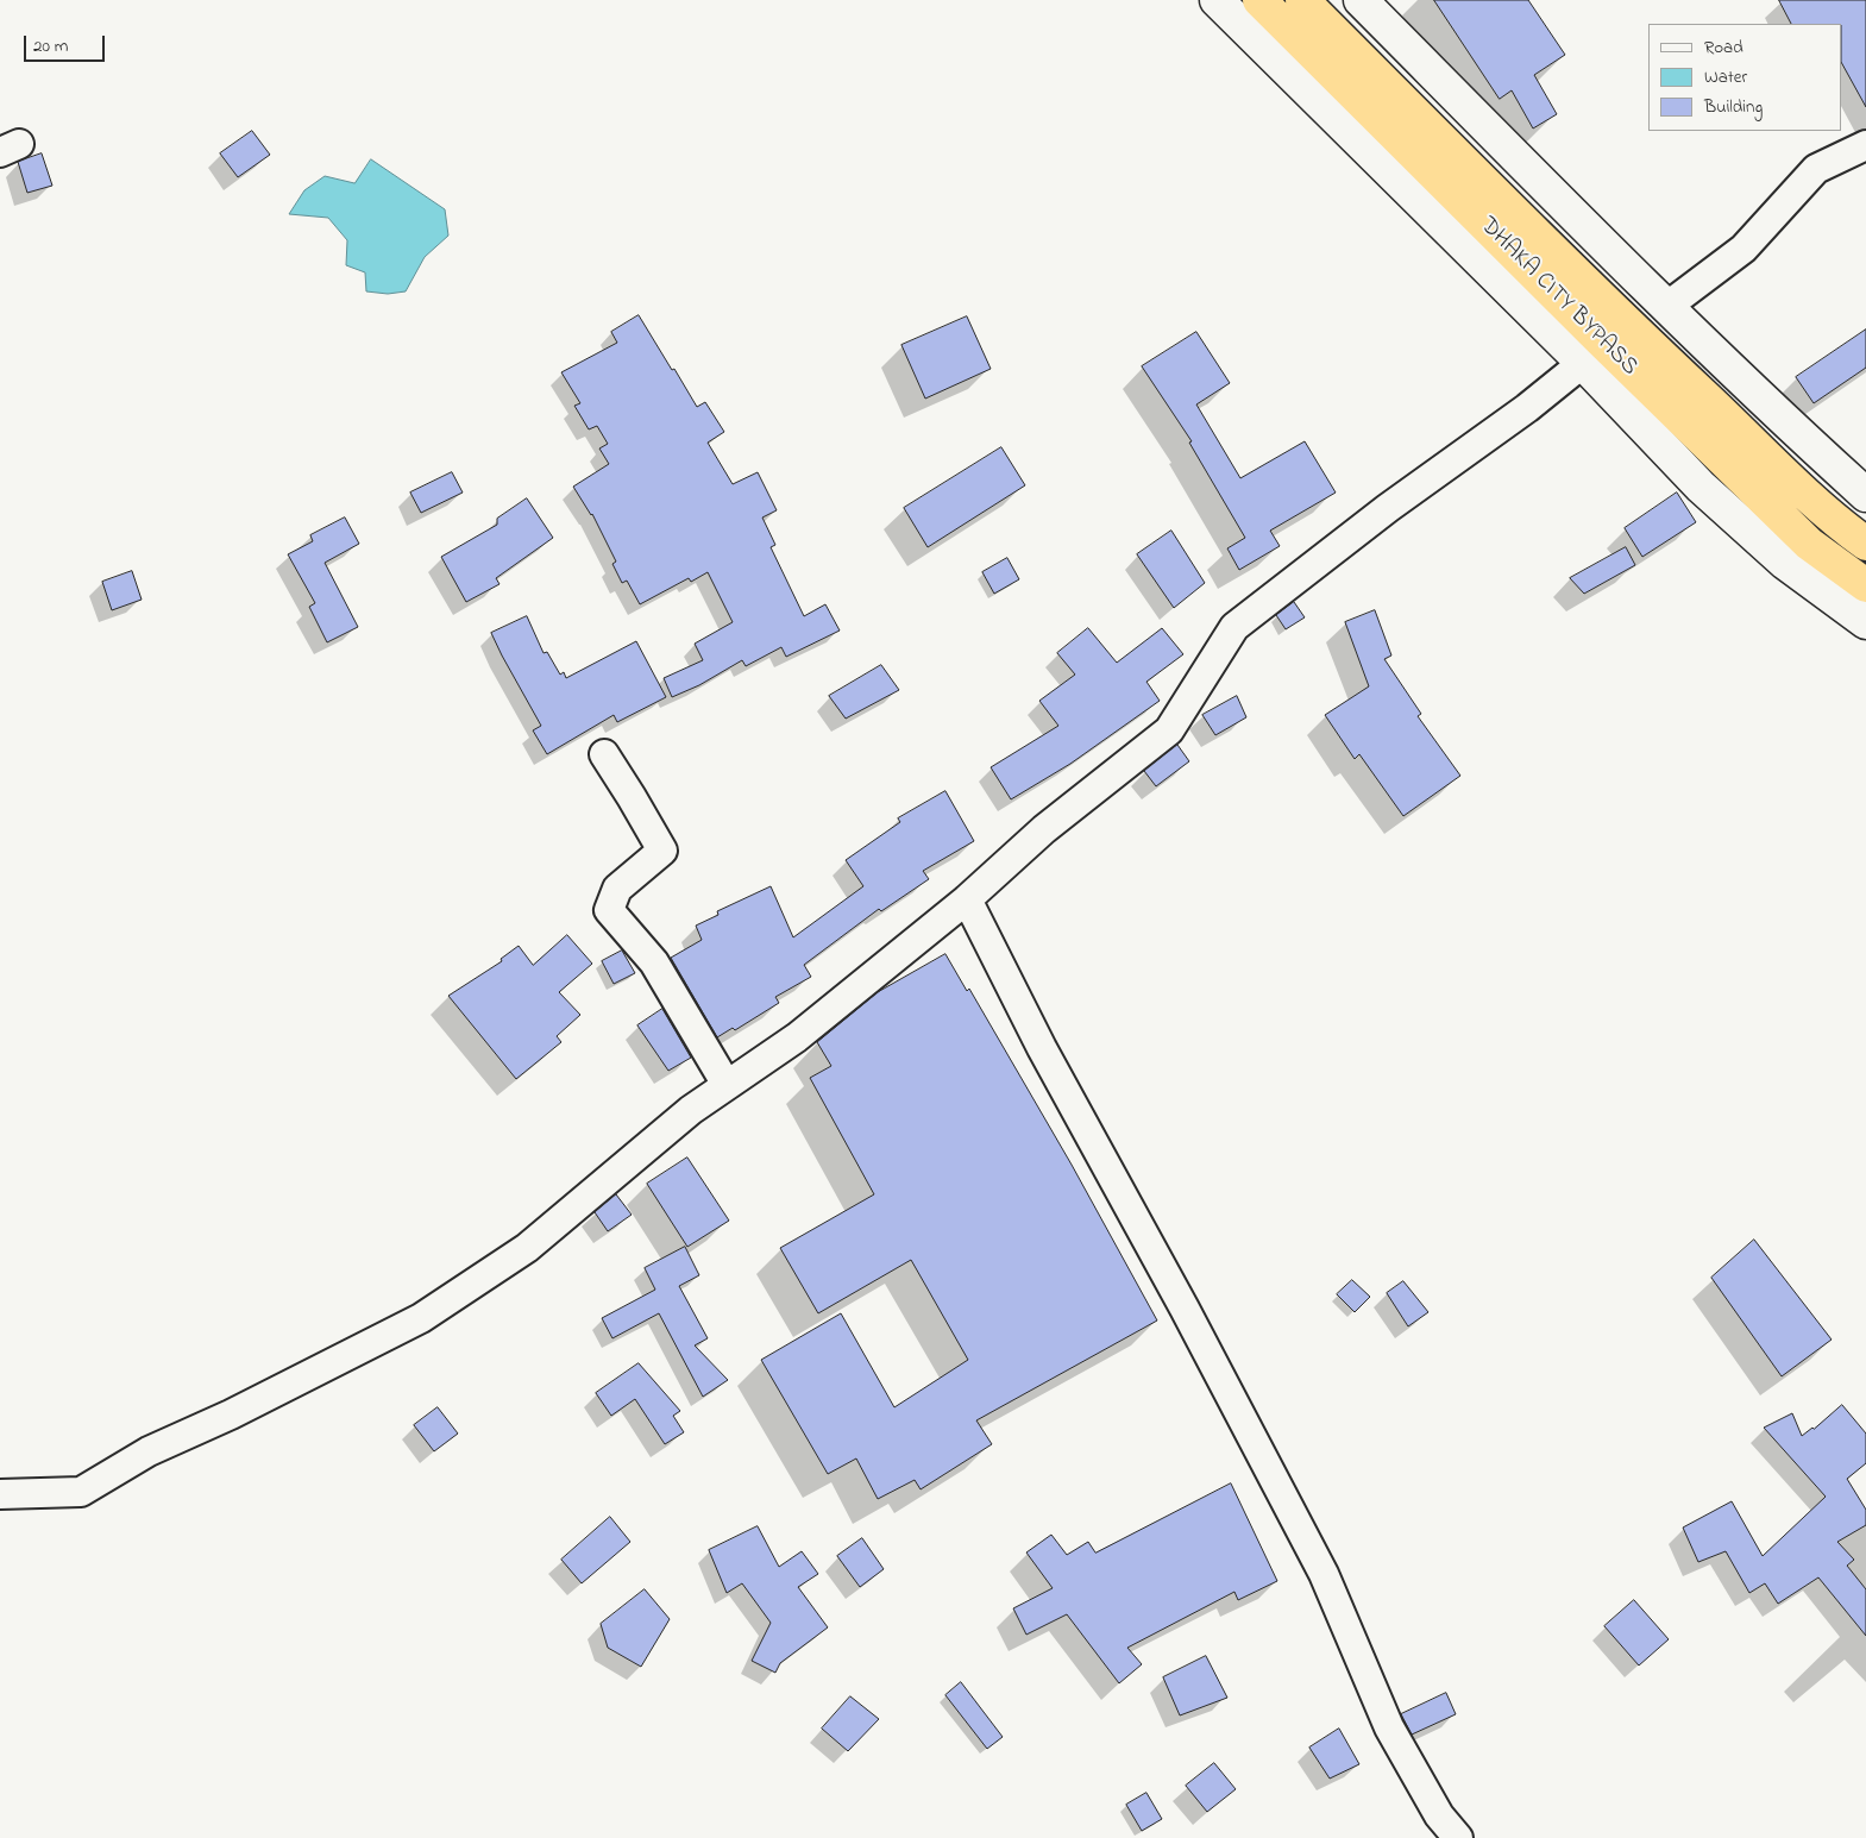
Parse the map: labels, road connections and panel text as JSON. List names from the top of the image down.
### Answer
{
  "streets": {
    "highway": ["DHAKA CITY BYPASS"]
  },
  "legend": ["Road", "Water", "Building"],
  "scale_bar": "20 m"
}
